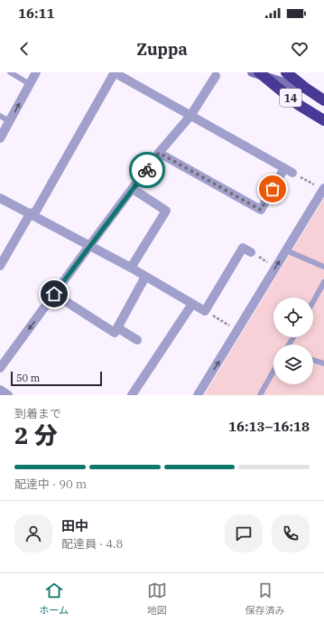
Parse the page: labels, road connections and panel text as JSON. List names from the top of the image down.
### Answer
{
  "streets": {
    "highway": ["14"]
  },
  "scale_bar": "50 m",
  "page": {
    "status": "16:11",
    "header": "Zuppa",
    "scale": "50 m",
    "heading": ["2 分", "到着まで", "16:13–16:18"],
    "panel": ["田中", "配達員 · 4.8"],
    "bar": "配達中 · 90 m",
    "tabs": ["ホーム", "地図", "保存済み"]
  }
}
